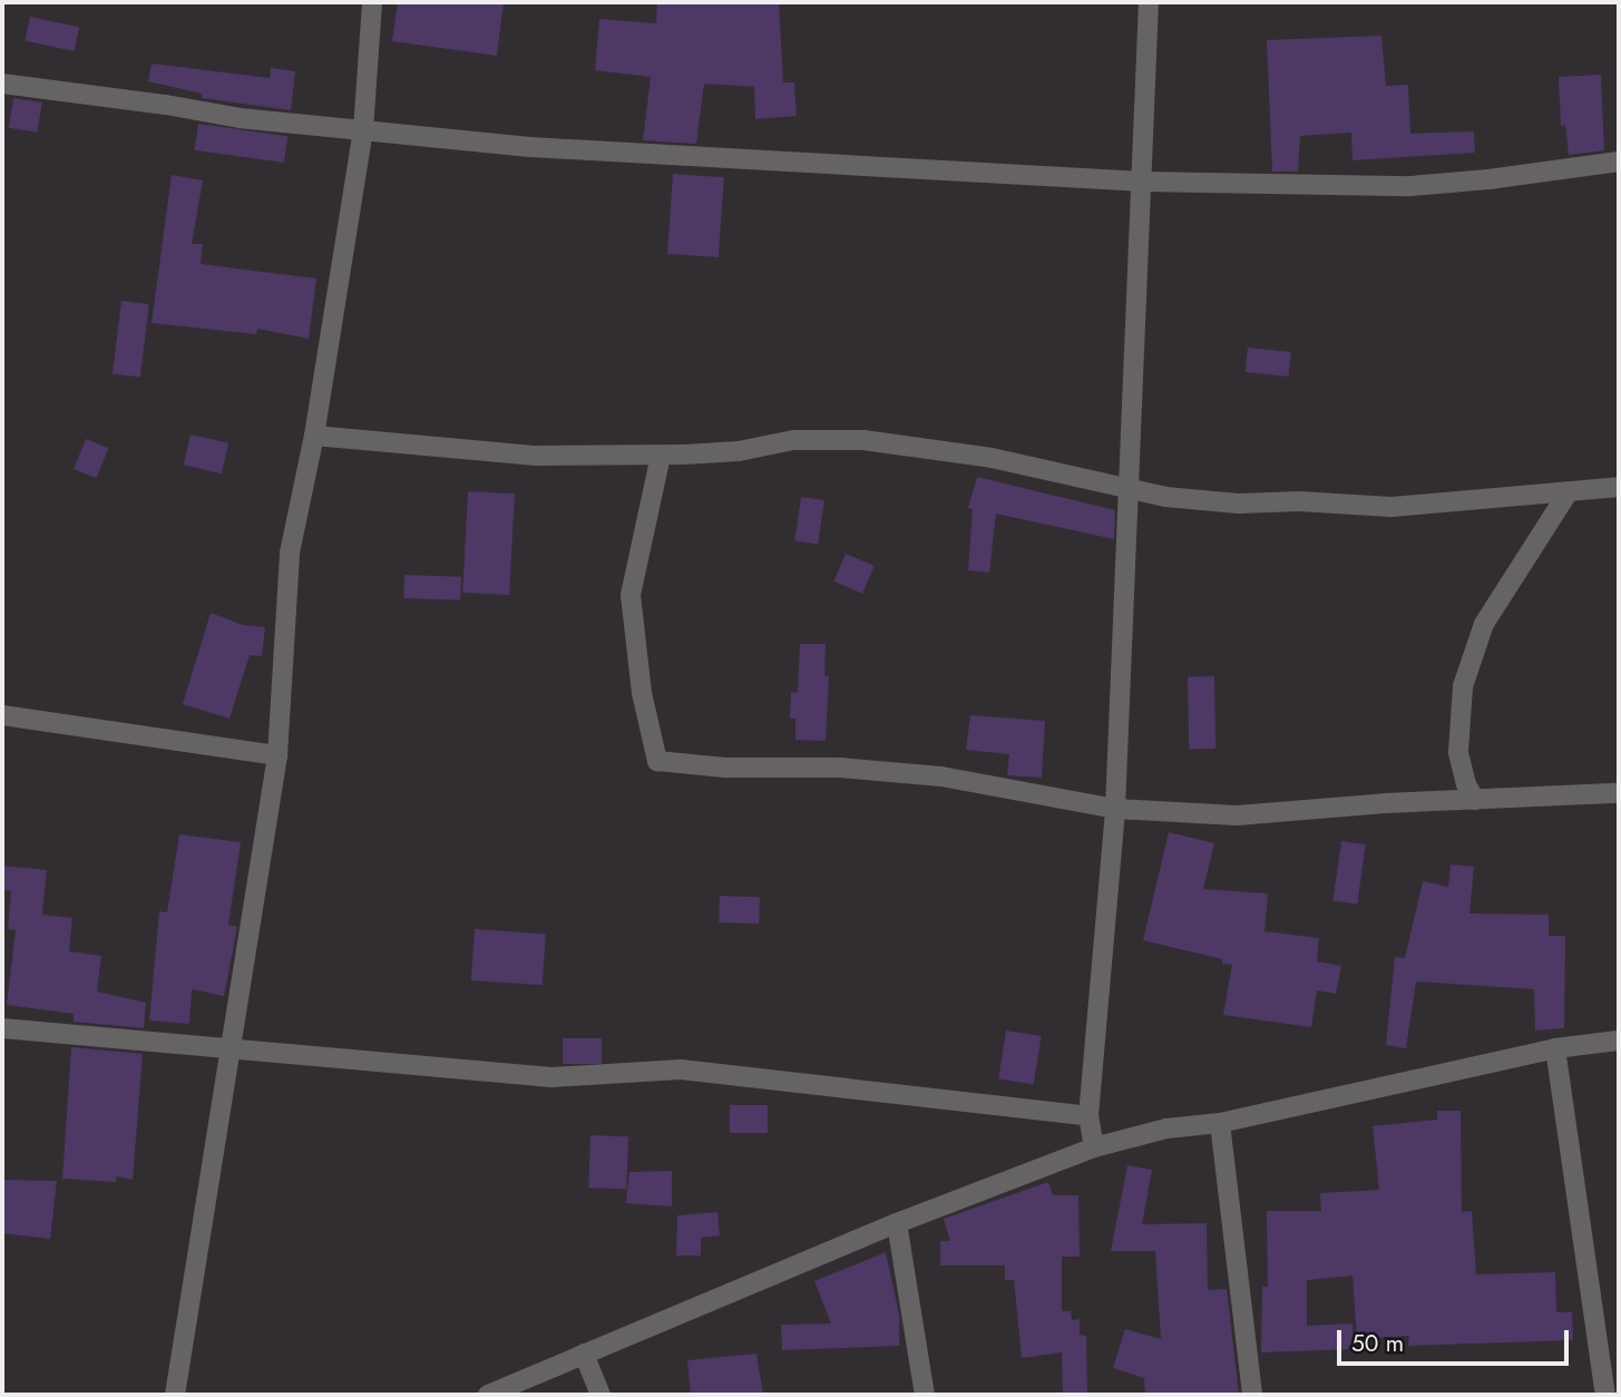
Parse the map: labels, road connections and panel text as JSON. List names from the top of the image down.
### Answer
{
  "scale_bar": "50 m"
}
